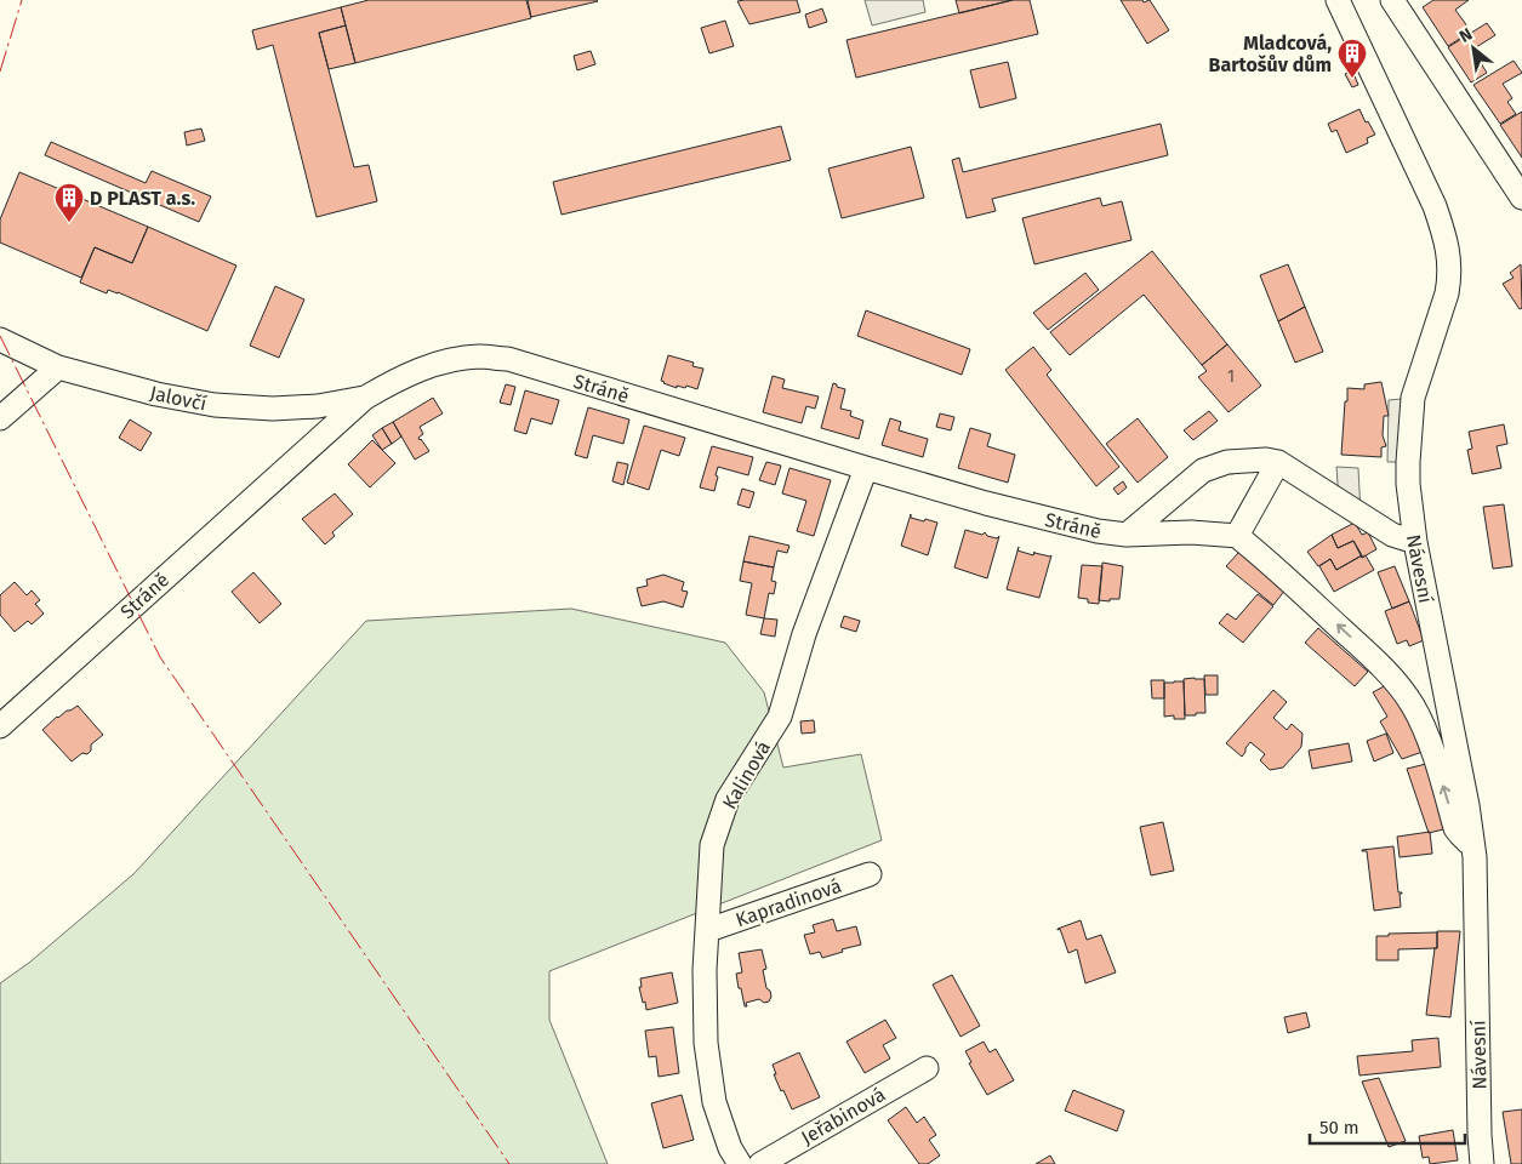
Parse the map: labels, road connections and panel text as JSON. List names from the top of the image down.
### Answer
{
  "streets": {
    "street": [
      "Stráně",
      "Jalovčí",
      "Návesní",
      "Kalinová",
      "Kapradinová",
      "Jeřabinová"
    ]
  },
  "crossings": [
    ["Stráně", "Jalovčí"],
    ["Stráně", "Kalinová"],
    ["Kalinová", "Kapradinová"]
  ],
  "places": {
    "building": ["Mladcová, Bartošův dům", "D PLAST a.s."]
  },
  "house_numbers": ["1"],
  "scale_bar": "50 m",
  "north": "top left"
}
